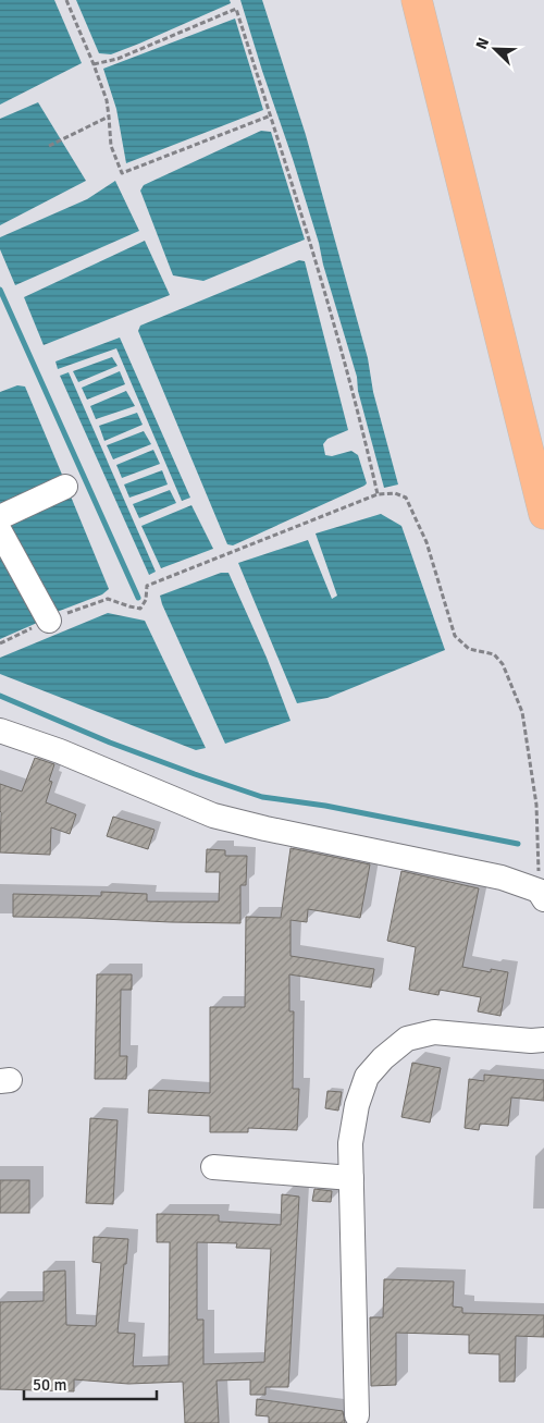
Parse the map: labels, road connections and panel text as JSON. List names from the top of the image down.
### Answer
{
  "scale_bar": "50 m",
  "north": "top left"
}
